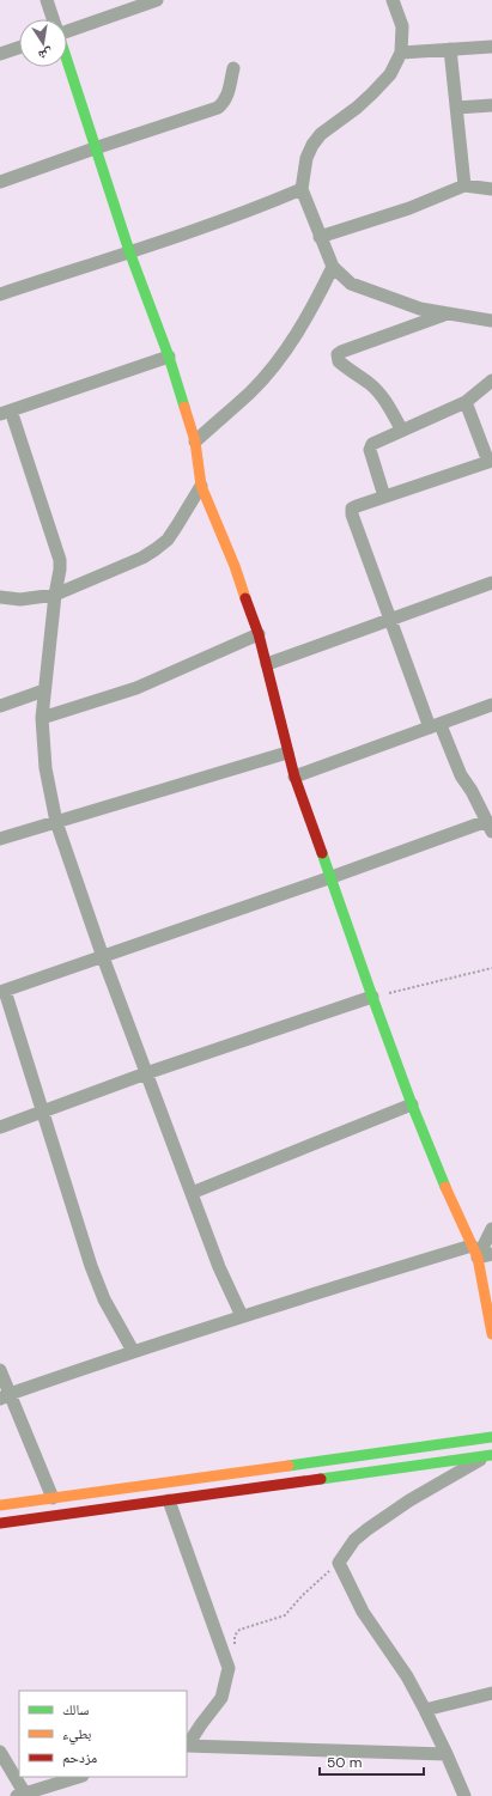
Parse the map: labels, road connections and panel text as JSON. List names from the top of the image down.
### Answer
{
  "legend": ["سالك", "بطيء", "مزدحم"],
  "scale_bar": "50 m",
  "north": "bottom"
}
